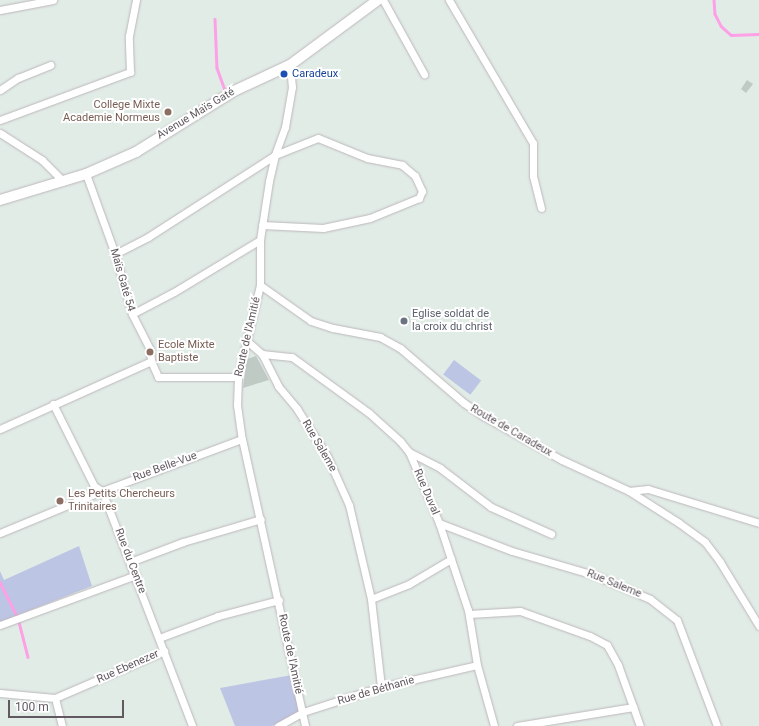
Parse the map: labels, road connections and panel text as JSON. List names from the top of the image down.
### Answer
{
  "streets": {
    "street": [
      "Avenue Maïs Gaté",
      "Maïs Gaté 54",
      "Route de l'Amitié",
      "Route de Caradeux",
      "Rue Saleme",
      "Rue Belle-Vue",
      "Rue Duval",
      "Rue du Centre",
      "Rue Ebenezer",
      "Rue de Béthanie"
    ]
  },
  "crossings": [
    ["Avenue Maïs Gaté", "Maïs Gaté 54"],
    ["Avenue Maïs Gaté", "Route de l'Amitié"],
    ["Maïs Gaté 54", "Route de l'Amitié"],
    ["Route de l'Amitié", "Route de Caradeux"],
    ["Route de l'Amitié", "Rue Belle-Vue"],
    ["Route de l'Amitié", "Rue Ebenezer"],
    ["Route de l'Amitié", "Rue de Béthanie"],
    ["Rue Saleme", "Rue Duval"],
    ["Rue Saleme", "Rue de Béthanie"],
    ["Rue Belle-Vue", "Rue du Centre"],
    ["Rue Duval", "Rue de Béthanie"],
    ["Rue du Centre", "Rue Ebenezer"]
  ],
  "places": [
    "Caradeux",
    "College Mixte Academie Normeus",
    "Eglise soldat de la croix du christ",
    "Ecole Mixte Baptiste",
    "Les Petits Chercheurs Trinitaires"
  ],
  "scale_bar": "100 m"
}
